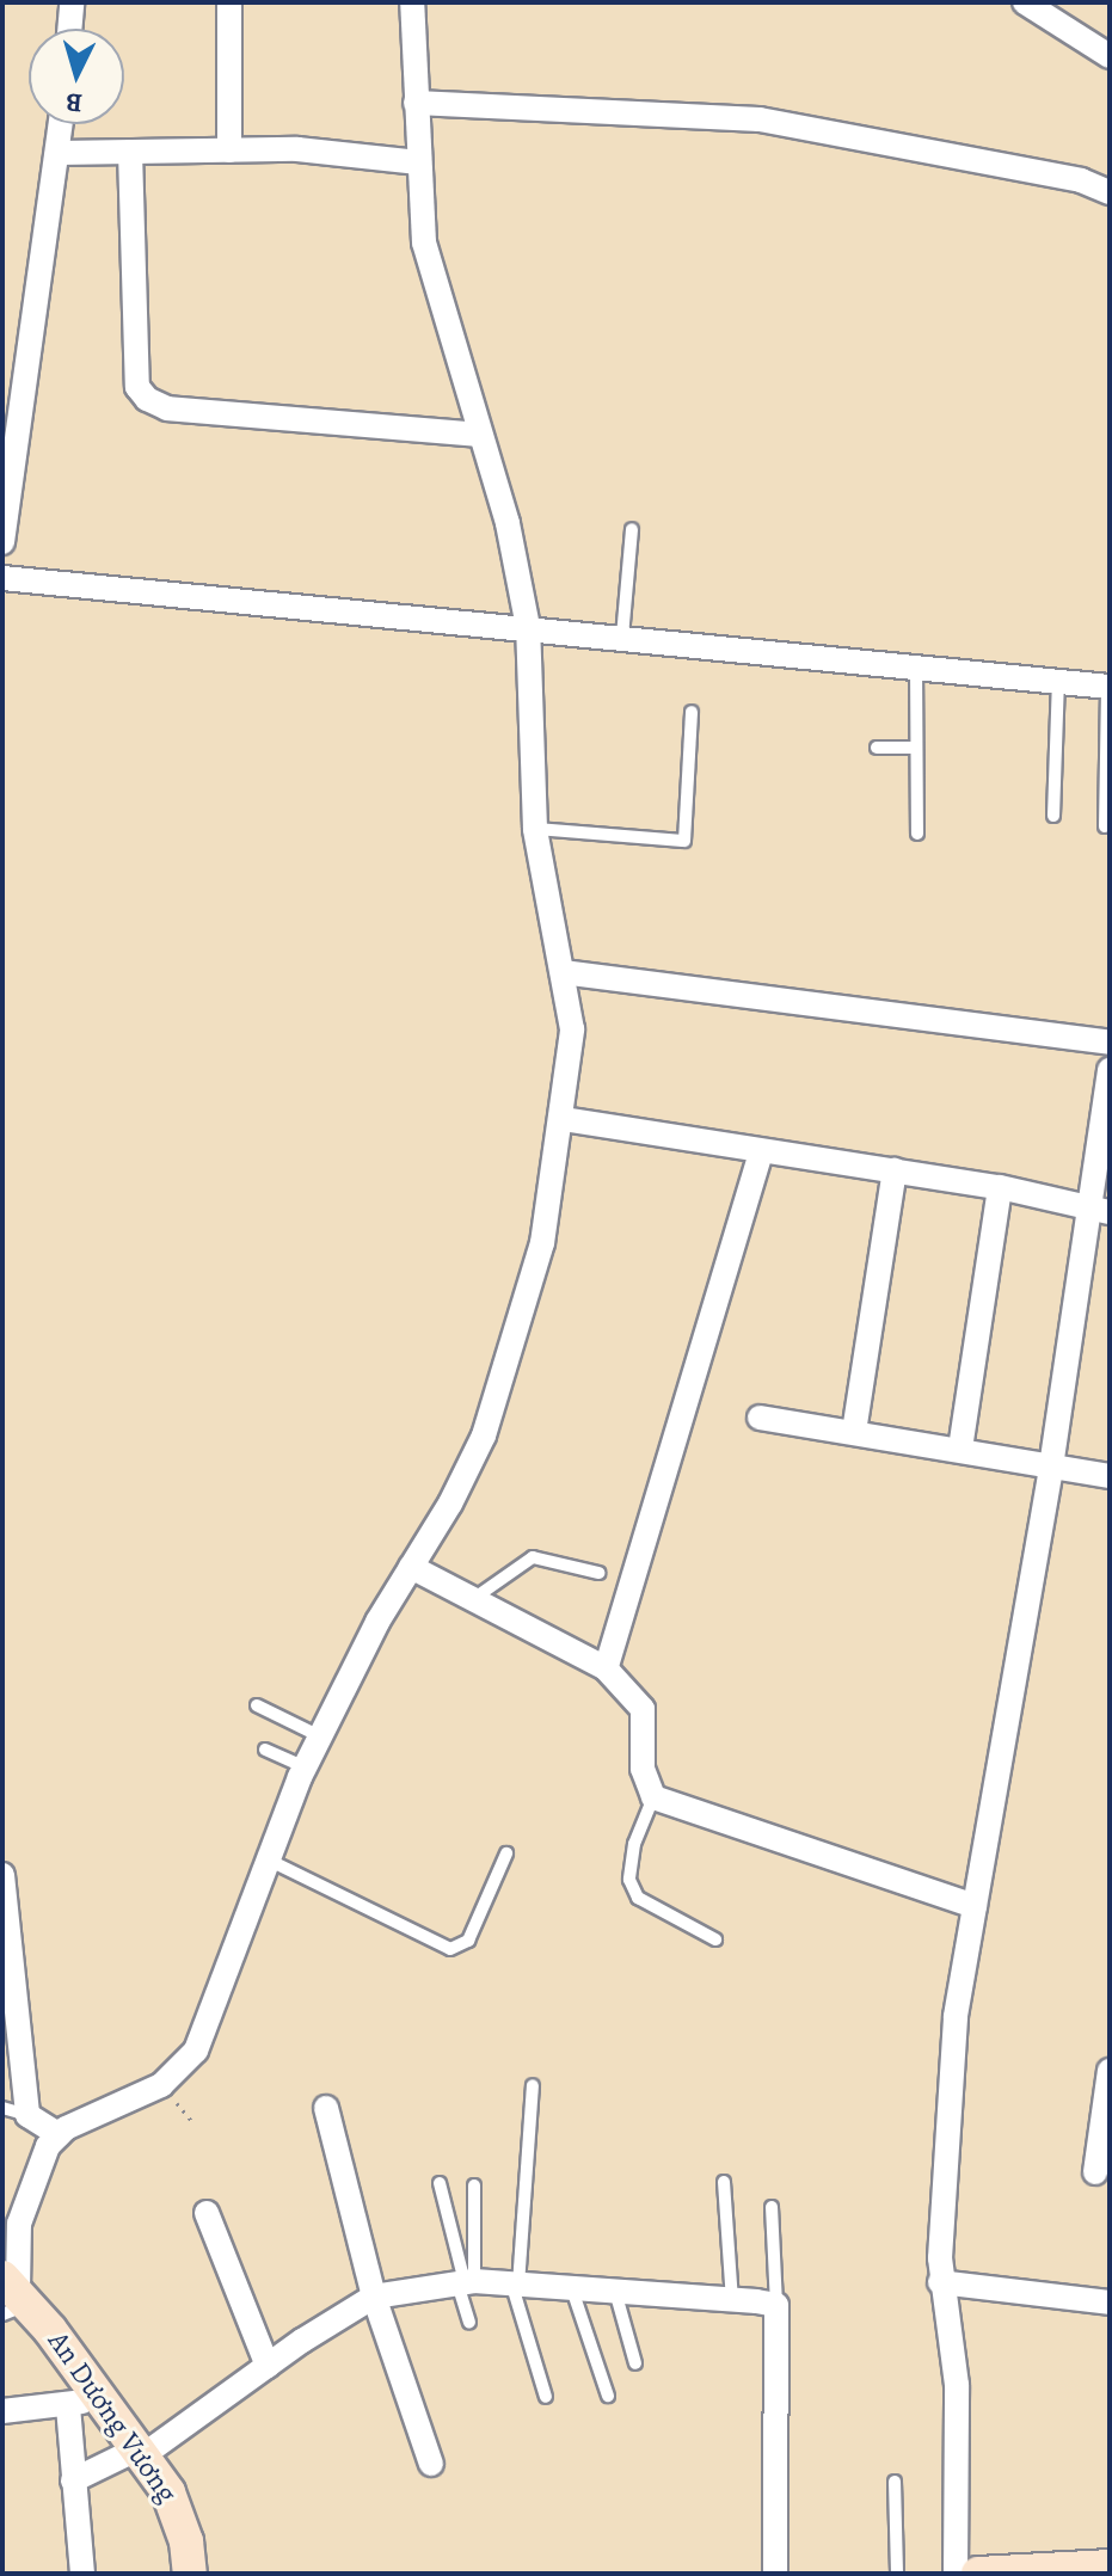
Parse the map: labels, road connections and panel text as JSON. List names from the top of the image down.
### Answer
{
  "streets": {
    "street": ["An Dương Vương"]
  },
  "north": "bottom"
}
